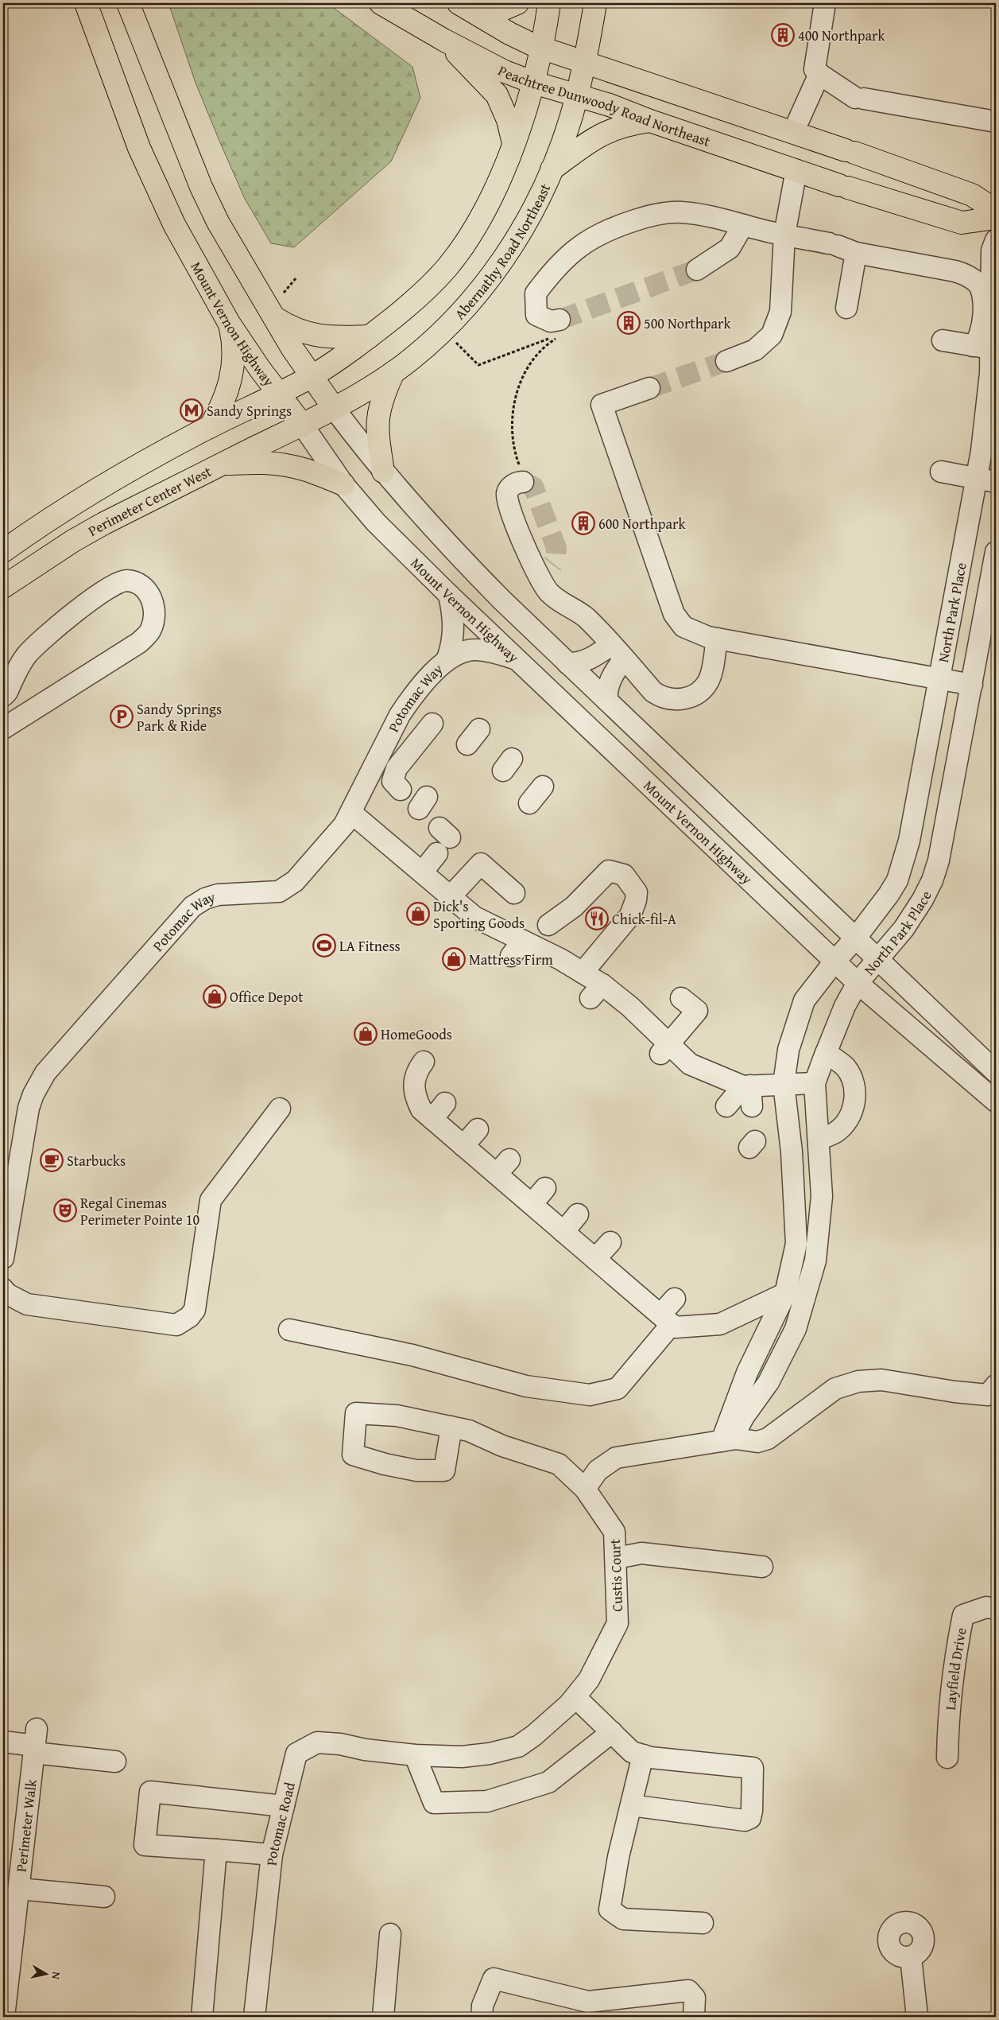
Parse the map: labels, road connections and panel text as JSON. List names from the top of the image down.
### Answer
{
  "streets": {
    "main road": [
      "Peachtree Dunwoody Road Northeast",
      "Abernathy Road Northeast",
      "Mount Vernon Highway",
      "Perimeter Center West"
    ],
    "street": [
      "North Park Place",
      "Potomac Way",
      "Custis Court",
      "Layfield Drive",
      "Potomac Road",
      "Perimeter Walk"
    ]
  },
  "crossings": [
    ["Peachtree Dunwoody Road Northeast", "Abernathy Road Northeast"],
    ["Abernathy Road Northeast", "Mount Vernon Highway"],
    ["Abernathy Road Northeast", "Perimeter Center West"],
    ["Mount Vernon Highway", "Perimeter Center West"],
    ["Mount Vernon Highway", "North Park Place"],
    ["Mount Vernon Highway", "Potomac Way"],
    ["Custis Court", "Potomac Road"]
  ],
  "places": {
    "building": ["400 Northpark", "500 Northpark", "600 Northpark"],
    "metro station": ["Sandy Springs"],
    "parking": ["Sandy Springs Park & Ride"],
    "shop": [
      "Dick's Sporting Goods",
      "Mattress Firm",
      "Office Depot",
      "HomeGoods"
    ],
    "restaurant": ["Chick-fil-A"],
    "sports": ["LA Fitness"],
    "cafe": ["Starbucks"],
    "theatre": ["Regal Cinemas Perimeter Pointe 10"]
  },
  "north": "right"
}
